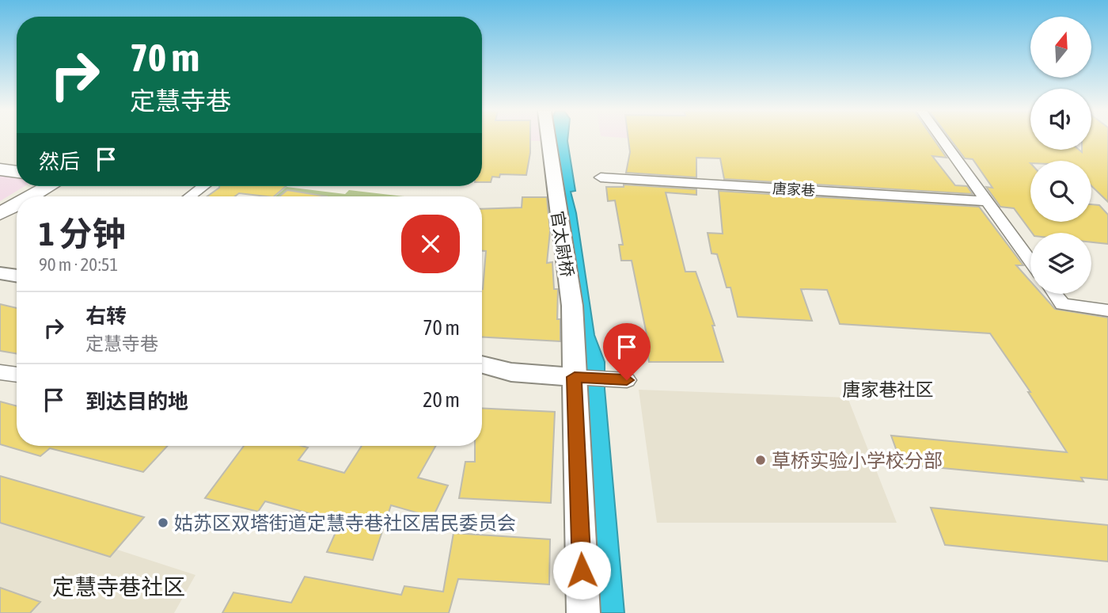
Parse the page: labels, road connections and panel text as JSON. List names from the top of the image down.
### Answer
{
  "streets": {
    "street": ["唐家巷", "官太尉桥"]
  },
  "districts": ["唐家巷社区", "定慧寺巷社区"],
  "places": ["草桥实验小学校分部", "姑苏区双塔街道定慧寺巷社区居民委员会"],
  "north": "top",
  "page": {
    "turn": ["70 m", "定慧寺巷"],
    "then": "然后",
    "heading": ["1 分钟", "90 m · 20:51"],
    "list": [
      {
        "name": "右转",
        "note": "定慧寺巷",
        "value": "70 m"
      },
      {
        "name": "到达目的地",
        "value": "20 m"
      }
    ]
  }
}
